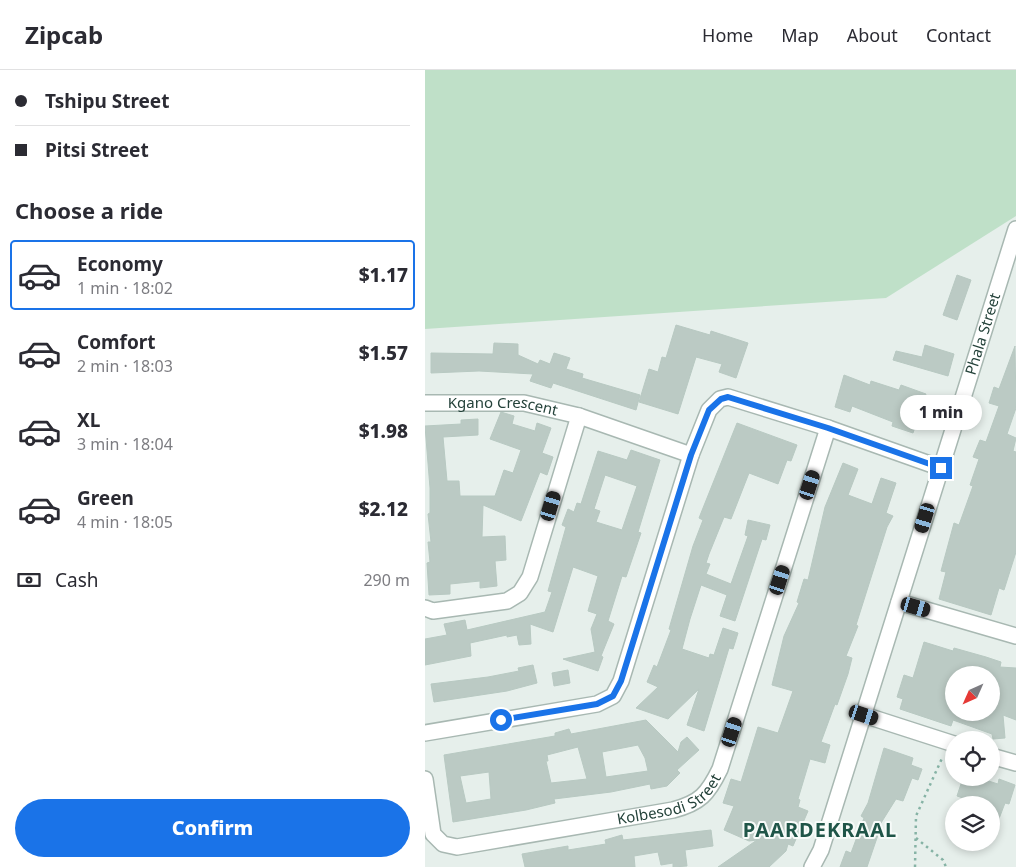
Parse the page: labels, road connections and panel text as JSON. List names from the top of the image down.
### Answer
{
  "streets": {
    "street": ["Phala Street", "Kgano Crescent", "Kolbesodi Street"]
  },
  "districts": ["PAARDEKRAAL"],
  "north": "bottom left",
  "page": {
    "header": "Zipcab",
    "nav": [
      "Home",
      "Map",
      "About",
      "Contact"
    ],
    "banner": ["Tshipu Street", "Pitsi Street"],
    "heading": "Choose a ride",
    "list": [
      {
        "name": "Economy",
        "note": "1 min · 18:02",
        "value": "$1.17"
      },
      {
        "name": "Comfort",
        "note": "2 min · 18:03",
        "value": "$1.57"
      },
      {
        "name": "XL",
        "note": "3 min · 18:04",
        "value": "$1.98"
      },
      {
        "name": "Green",
        "note": "4 min · 18:05",
        "value": "$2.12"
      }
    ],
    "bubble": "1 min",
    "pay": ["Cash", "290 m"],
    "buttons": "Confirm"
  }
}
